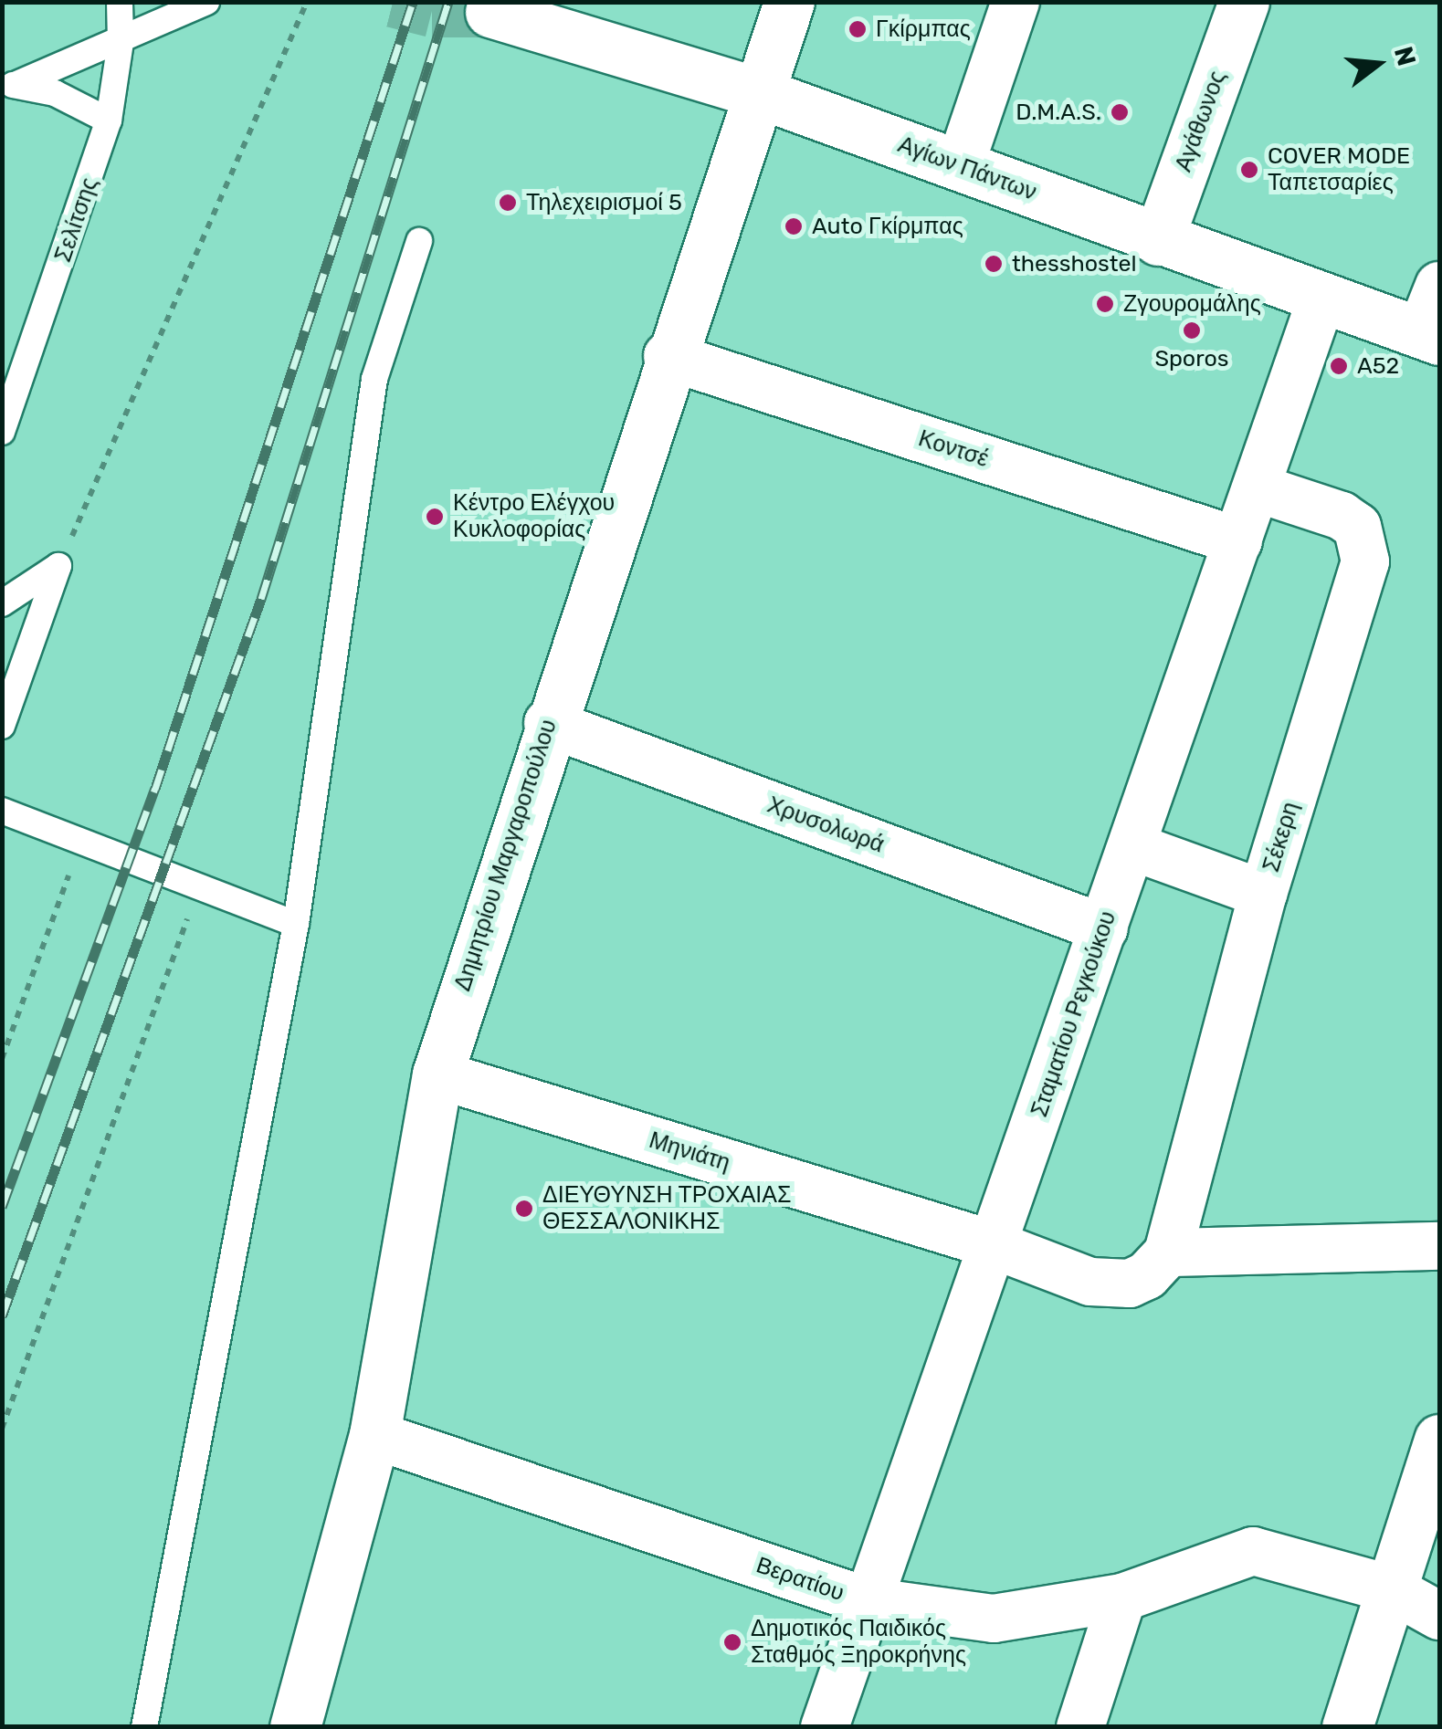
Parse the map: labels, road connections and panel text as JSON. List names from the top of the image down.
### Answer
{
  "streets": {
    "street": [
      "Αγάθωνος",
      "Αγίων Πάντων",
      "Κοντσέ",
      "Χρυσολωρά",
      "Σέκερη",
      "Δημητρίου Μαργαροπούλου",
      "Σταματίου Ρεγκούκου",
      "Μηνιάτη",
      "Βερατίου"
    ],
    "lane": ["Σελίτσης"]
  },
  "crossings": [
    ["Αγάθωνος", "Αγίων Πάντων"],
    ["Αγίων Πάντων", "Δημητρίου Μαργαροπούλου"],
    ["Αγίων Πάντων", "Σταματίου Ρεγκούκου"],
    ["Κοντσέ", "Δημητρίου Μαργαροπούλου"],
    ["Κοντσέ", "Σταματίου Ρεγκούκου"],
    ["Χρυσολωρά", "Δημητρίου Μαργαροπούλου"],
    ["Χρυσολωρά", "Σταματίου Ρεγκούκου"],
    ["Σέκερη", "Σταματίου Ρεγκούκου"],
    ["Δημητρίου Μαργαροπούλου", "Μηνιάτη"],
    ["Δημητρίου Μαργαροπούλου", "Βερατίου"],
    ["Σταματίου Ρεγκούκου", "Μηνιάτη"],
    ["Σταματίου Ρεγκούκου", "Βερατίου"]
  ],
  "places": [
    "Γκίρμπας",
    "D.M.A.S.",
    "COVER MODE Ταπετσαρίες",
    "Τηλεχειρισμοί 5",
    "Auto Γκίρμπας",
    "thesshostel",
    "Ζγουρομάλης",
    "Sporos",
    "A52",
    "Κέντρο Ελέγχου Κυκλοφορίας",
    "ΔΙΕΥΘΥΝΣΗ ΤΡΟΧΑΙΑΣ ΘΕΣΣΑΛΟΝΙΚΗΣ",
    "Δημοτικός Παιδικός Σταθμός Ξηροκρήνης"
  ],
  "north": "right"
}
